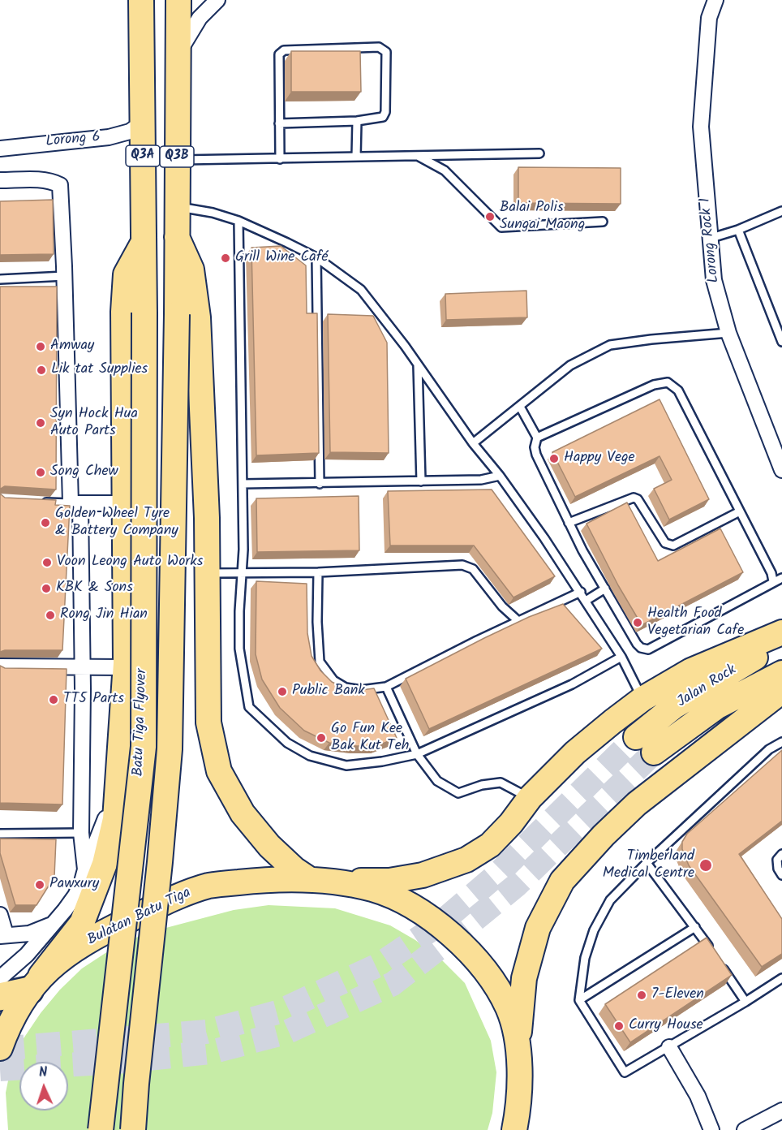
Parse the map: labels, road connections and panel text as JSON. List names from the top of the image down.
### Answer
{
  "streets": {
    "main road": [
      "Q3A",
      "Q3B",
      "Jalan Rock",
      "Batu Tiga Flyover",
      "Bulatan Batu Tiga"
    ],
    "street": ["Lorong 6", "Lorong Rock 1"]
  },
  "crossings": [
    ["Lorong 6", "Q3A"],
    ["Q3A", "Batu Tiga Flyover"],
    ["Q3B", "Batu Tiga Flyover"]
  ],
  "places": [
    "Balai Polis Sungai Maong",
    "Grill Wine Café",
    "Amway",
    "Lik tat Supplies",
    "Syn Hock Hua Auto Parts",
    "Happy Vege",
    "Song Chew",
    "Golden Wheel Tyre & Battery Company",
    "Voon Leong Auto Works",
    "KBK & Sons",
    "Rong Jin Hian",
    "Health Food Vegetarian Cafe",
    "Public Bank",
    "TT5 Parts",
    "Go Fun Kee Bak Kut Teh",
    "Timberland Medical Centre",
    "Pawxury",
    "7-Eleven",
    "Curry House"
  ],
  "north": "top"
}
